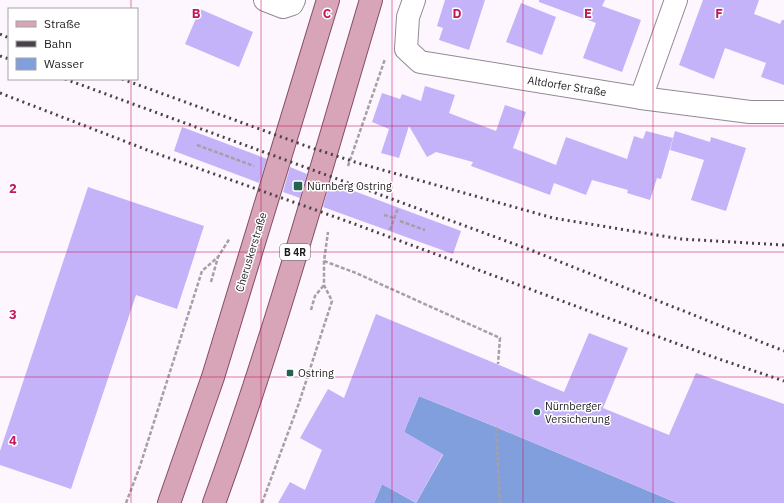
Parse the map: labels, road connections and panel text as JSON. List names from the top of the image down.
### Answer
{
  "streets": {
    "main road": ["Cheruskerstraße", "B 4R"],
    "street": ["Altdorfer Straße"]
  },
  "places": {
    "transit": ["Nürnberg Ostring", "Ostring"],
    "other": ["Nürnberger Versicherung"]
  },
  "legend": ["Straße", "Bahn", "Wasser"],
  "grid": {
    "columns": [
      "B",
      "C",
      "D",
      "E",
      "F"
    ],
    "rows": ["2", "3", "4"]
  }
}
